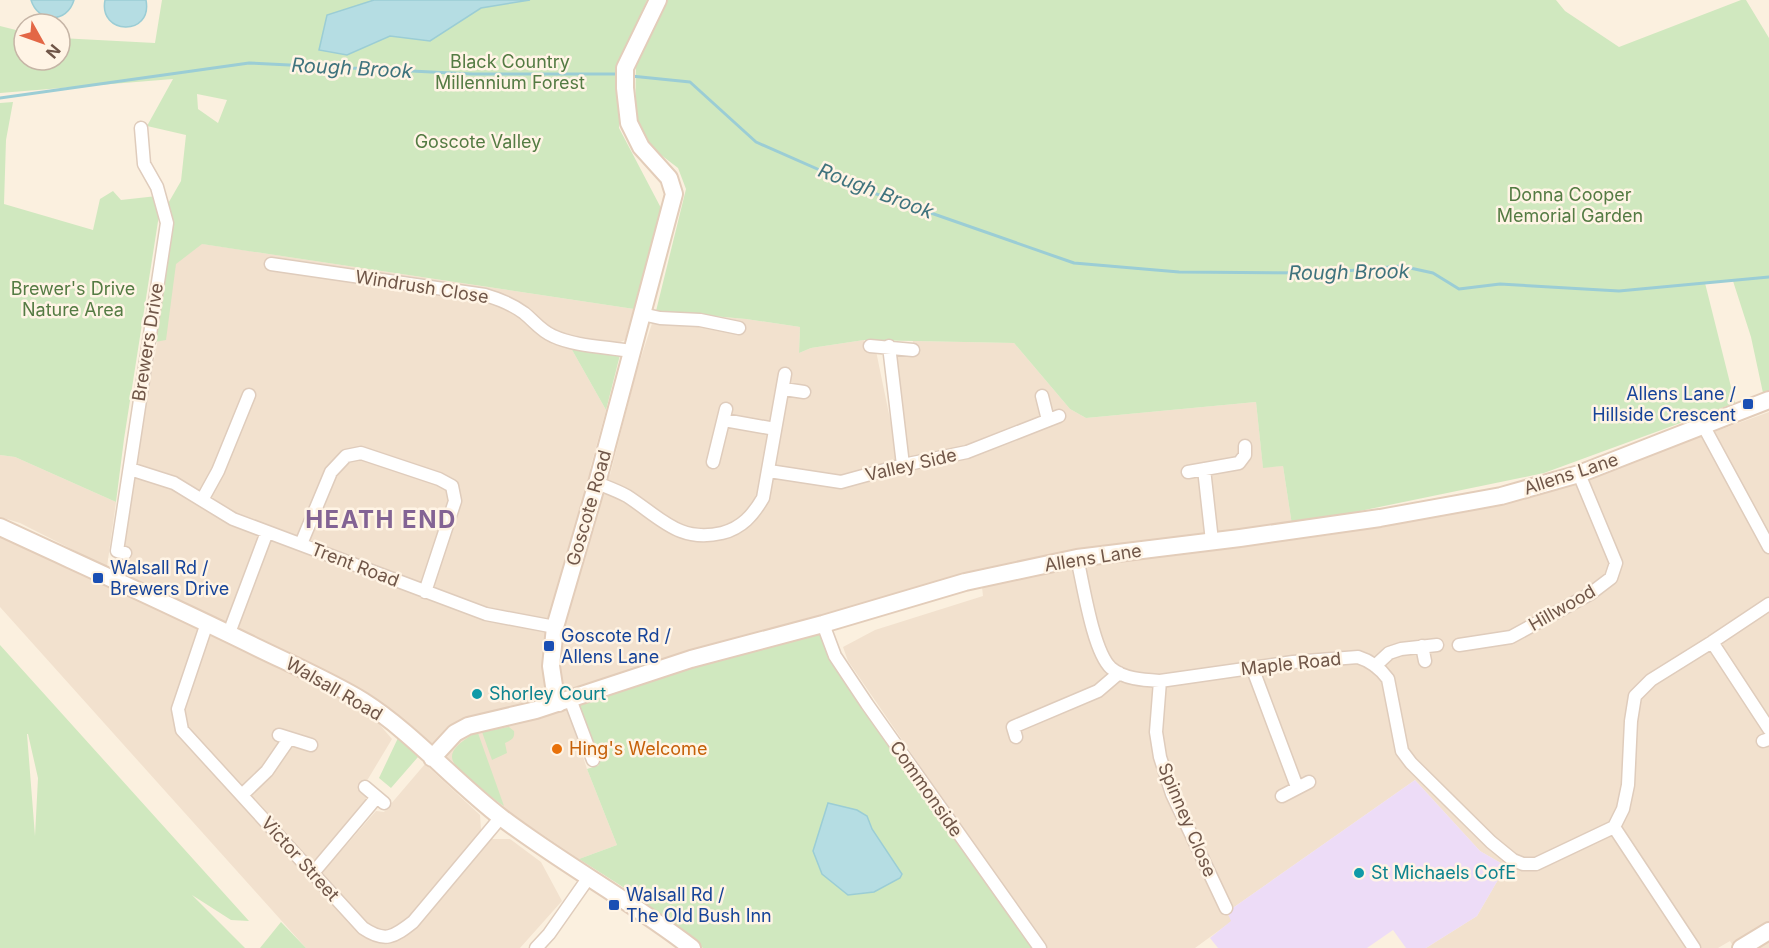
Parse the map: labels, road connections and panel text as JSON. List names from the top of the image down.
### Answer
{
  "streets": {
    "street": [
      "Windrush Close",
      "Brewers Drive",
      "Valley Side",
      "Allens Lane",
      "Goscote Road",
      "Trent Road",
      "Hillwood",
      "Maple Road",
      "Walsall Road",
      "Commonside",
      "Spinney Close",
      "Victor Street"
    ]
  },
  "crossings": [
    ["Windrush Close", "Goscote Road"],
    ["Brewers Drive", "Trent Road"],
    ["Allens Lane", "Goscote Road"],
    ["Allens Lane", "Hillwood"],
    ["Allens Lane", "Walsall Road"],
    ["Allens Lane", "Commonside"],
    ["Goscote Road", "Trent Road"],
    ["Maple Road", "Spinney Close"],
    ["Walsall Road", "Victor Street"]
  ],
  "districts": ["HEATH END"],
  "water": ["Rough Brook"],
  "parks": [
    "Black Country Millennium Forest",
    "Goscote Valley",
    "Donna Cooper Memorial Garden",
    "Brewer's Drive Nature Area"
  ],
  "places": {
    "transit": [
      "Allens Lane / Hillside Crescent",
      "Walsall Rd / Brewers Drive",
      "Goscote Rd / Allens Lane",
      "Walsall Rd / The Old Bush Inn"
    ],
    "other": ["Shorley Court", "Hing's Welcome", "St Michaels CofE"]
  },
  "north": "bottom right"
}
